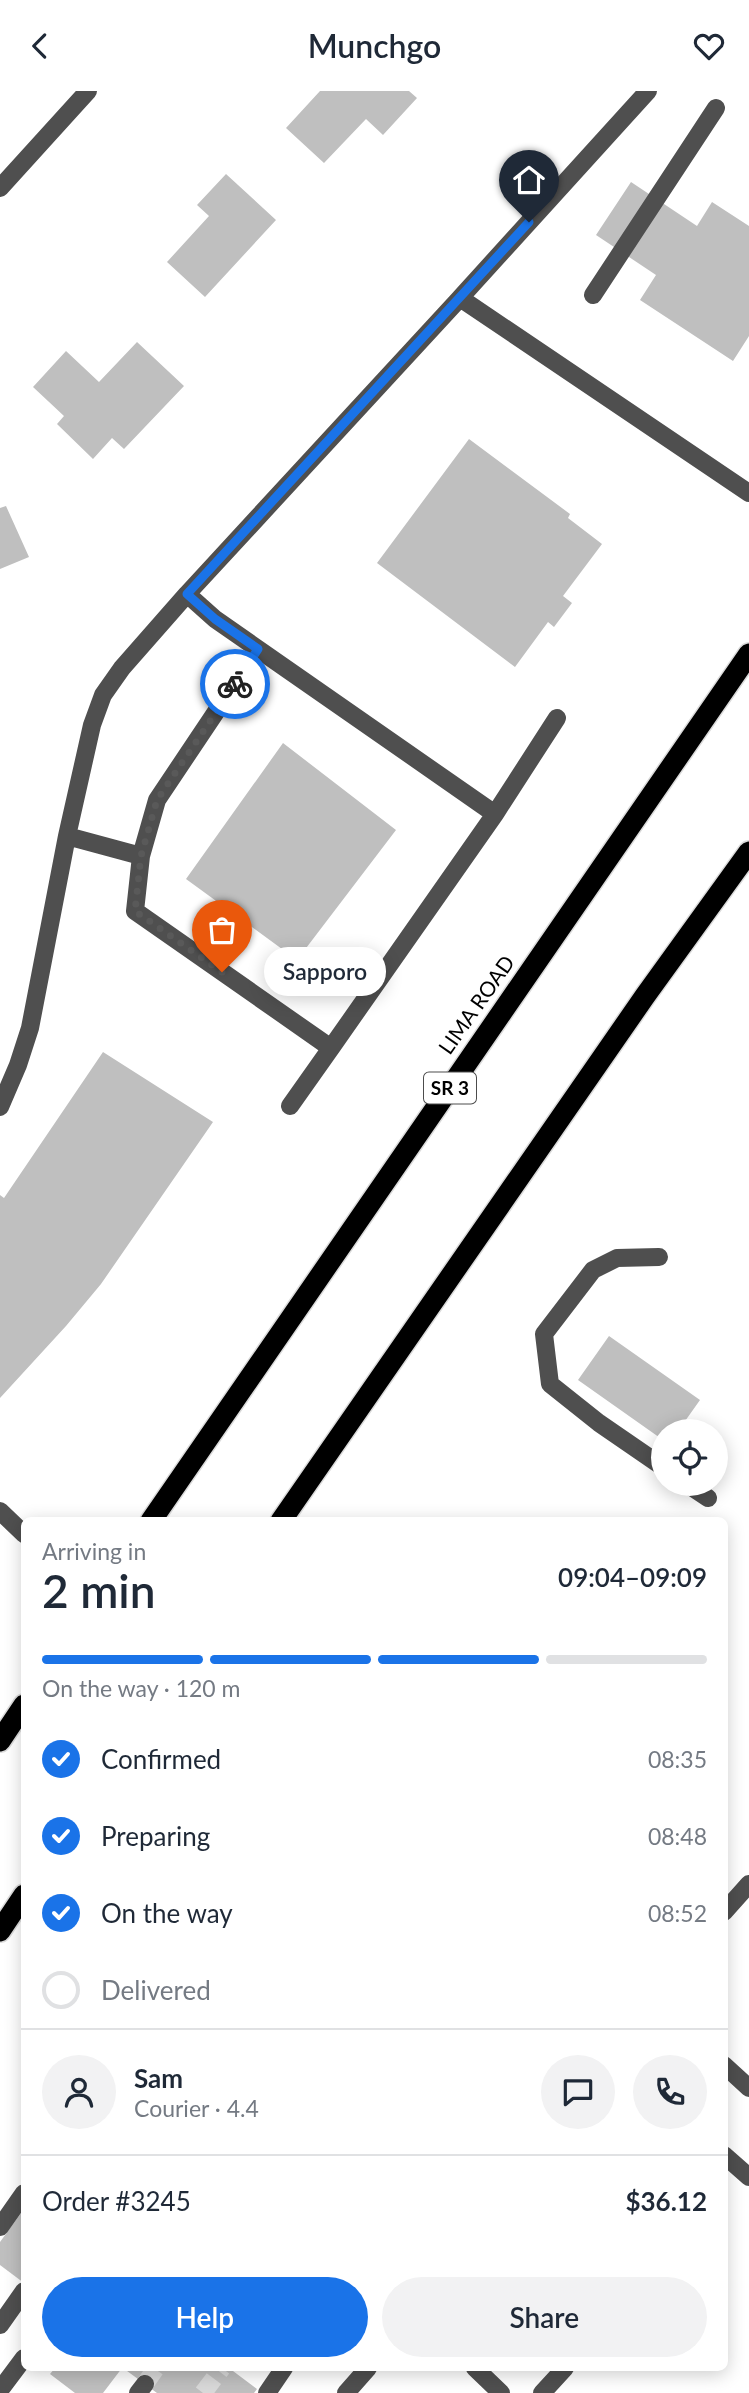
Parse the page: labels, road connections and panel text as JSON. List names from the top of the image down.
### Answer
{
  "streets": {
    "highway": ["LIMA ROAD", "SR 3"]
  },
  "places": ["Sapporo"],
  "page": {
    "header": "Munchgo",
    "bubble": "Sapporo",
    "heading": ["2 min", "Arriving in", "09:04–09:09"],
    "panel": [
      "Sam",
      "Courier · 4.4",
      "Order #3245",
      "$36.12"
    ],
    "bar": "On the way · 120 m",
    "list": [
      ["Confirmed", "08:35"],
      ["Preparing", "08:48"],
      ["On the way", "08:52"],
      "Delivered"
    ],
    "buttons": ["Help", "Share"]
  }
}
